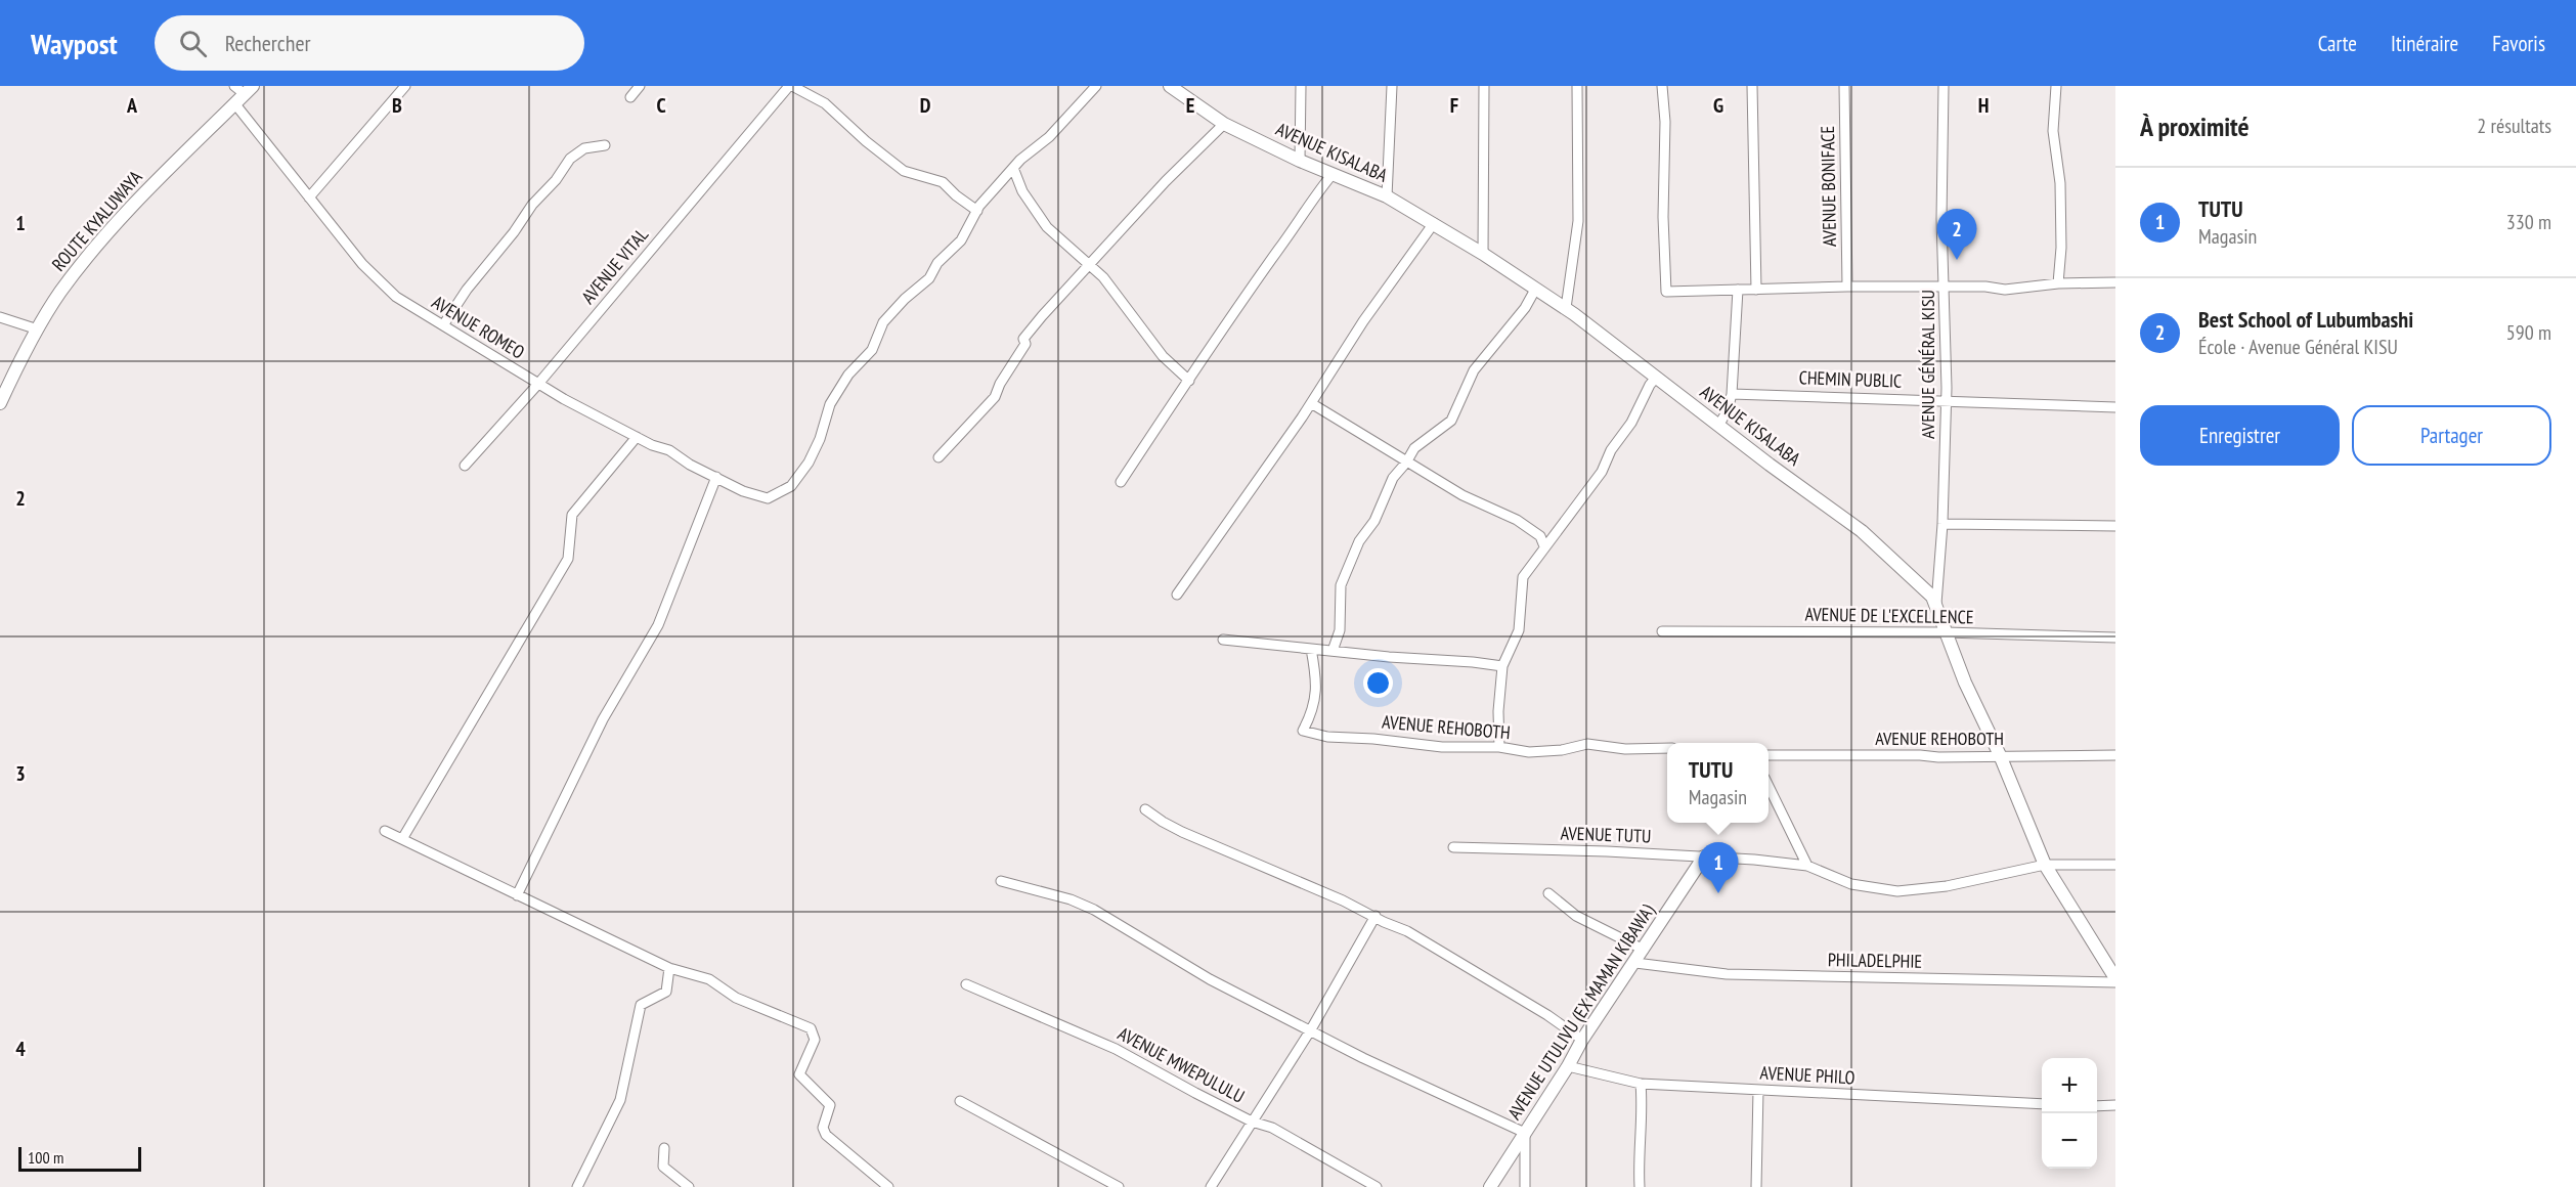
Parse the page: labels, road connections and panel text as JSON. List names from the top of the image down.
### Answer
{
  "streets": {
    "street": [
      "AVENUE KISALABA",
      "AVENUE BONIFACE",
      "ROUTE KYALUWAYA",
      "AVENUE VITAL",
      "AVENUE ROMEO",
      "AVENUE GÉNÉRAL KISU",
      "CHEMIN PUBLIC",
      "AVENUE DE L'EXCELLENCE",
      "AVENUE REHOBOTH",
      "AVENUE TUTU",
      "PHILADELPHIE",
      "AVENUE UTULIVU (EX MAMAN KIBAWA)",
      "AVENUE MWEPULULU",
      "AVENUE PHILO"
    ]
  },
  "crossings": [
    ["AVENUE KISALABA", "AVENUE GÉNÉRAL KISU"],
    ["AVENUE KISALABA", "AVENUE DE L'EXCELLENCE"],
    ["AVENUE KISALABA", "AVENUE REHOBOTH"],
    ["AVENUE KISALABA", "AVENUE TUTU"],
    ["AVENUE KISALABA", "PHILADELPHIE"],
    ["ROUTE KYALUWAYA", "AVENUE ROMEO"],
    ["AVENUE VITAL", "AVENUE ROMEO"],
    ["AVENUE GÉNÉRAL KISU", "CHEMIN PUBLIC"],
    ["AVENUE TUTU", "AVENUE UTULIVU (EX MAMAN KIBAWA)"],
    ["PHILADELPHIE", "AVENUE UTULIVU (EX MAMAN KIBAWA)"],
    ["AVENUE UTULIVU (EX MAMAN KIBAWA)", "AVENUE PHILO"]
  ],
  "scale_bar": "100 m",
  "page": {
    "header": "Waypost",
    "search": "Rechercher",
    "nav": ["Carte", "Itinéraire", "Favoris"],
    "heading": ["À proximité", "2 résultats"],
    "list": [
      {
        "mark": "1",
        "name": "TUTU",
        "note": "Magasin",
        "value": "330 m"
      },
      {
        "mark": "2",
        "name": "Best School of Lubumbashi",
        "note": "École · Avenue Général KISU",
        "value": "590 m"
      }
    ],
    "pins": ["2", "1"],
    "buttons": ["Enregistrer", "Partager"],
    "popup": ["TUTU", "Magasin"],
    "map_buttons": ["+", "−"],
    "scale": "100 m"
  },
  "grid": {
    "columns": [
      "A",
      "B",
      "C",
      "D",
      "E",
      "F",
      "G",
      "H"
    ],
    "rows": [
      "1",
      "2",
      "3",
      "4"
    ]
  }
}
